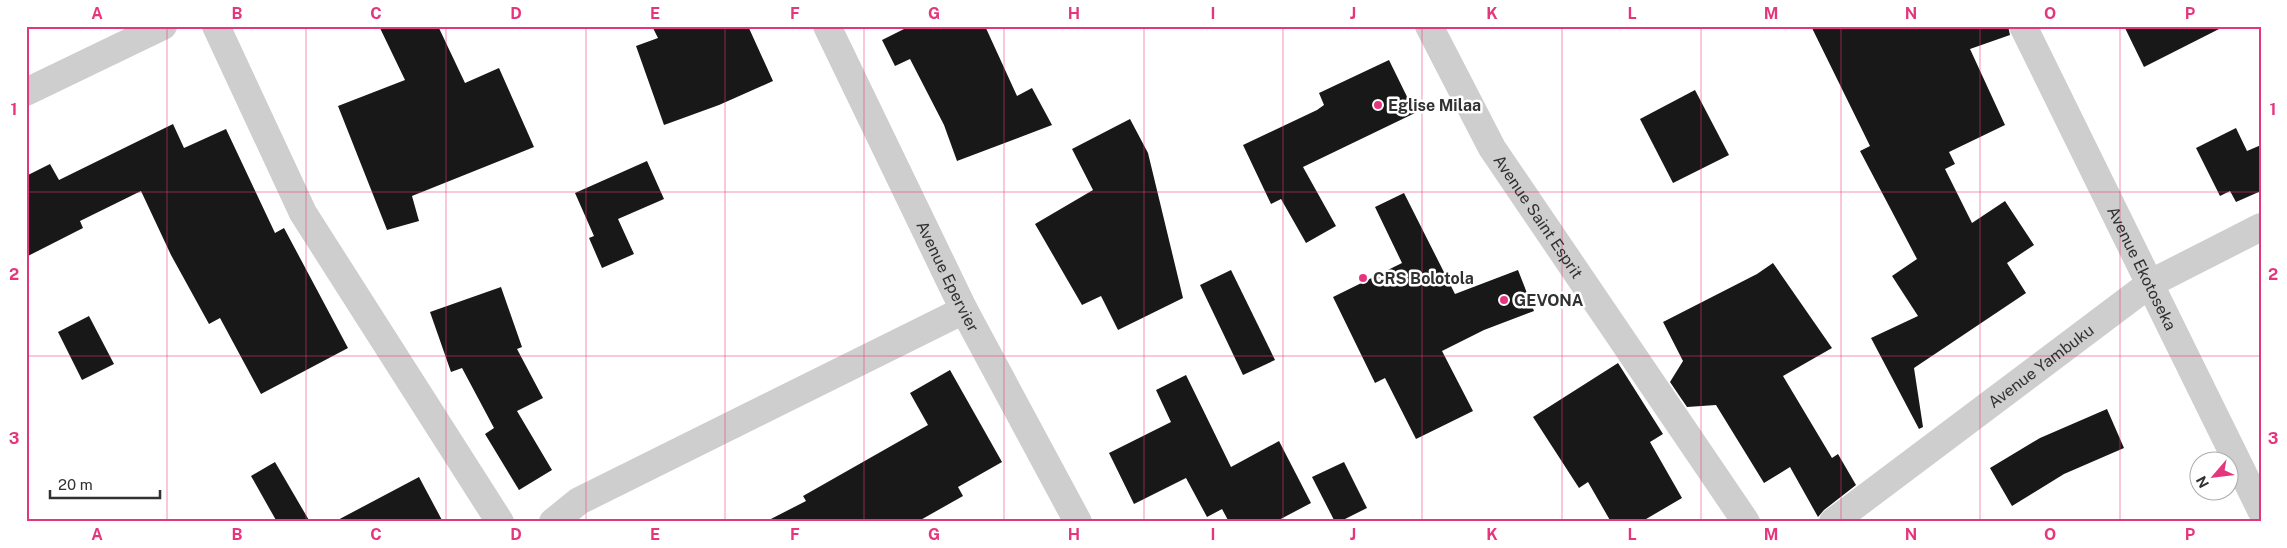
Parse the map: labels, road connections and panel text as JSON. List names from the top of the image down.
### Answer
{
  "streets": {
    "street": [
      "Avenue Saint Esprit",
      "Avenue Ekotoseka",
      "Avenue Epervier",
      "Avenue Yambuku"
    ]
  },
  "crossings": [
    ["Avenue Ekotoseka", "Avenue Yambuku"]
  ],
  "places": ["Eglise Milaa", "CRS Bolotola", "GEVONA"],
  "scale_bar": "20 m",
  "north": "bottom left",
  "grid": {
    "columns": [
      "A",
      "B",
      "C",
      "D",
      "E",
      "F",
      "G",
      "H",
      "I",
      "J",
      "K",
      "L",
      "M",
      "N",
      "O",
      "P"
    ],
    "rows": ["1", "2", "3"]
  }
}
